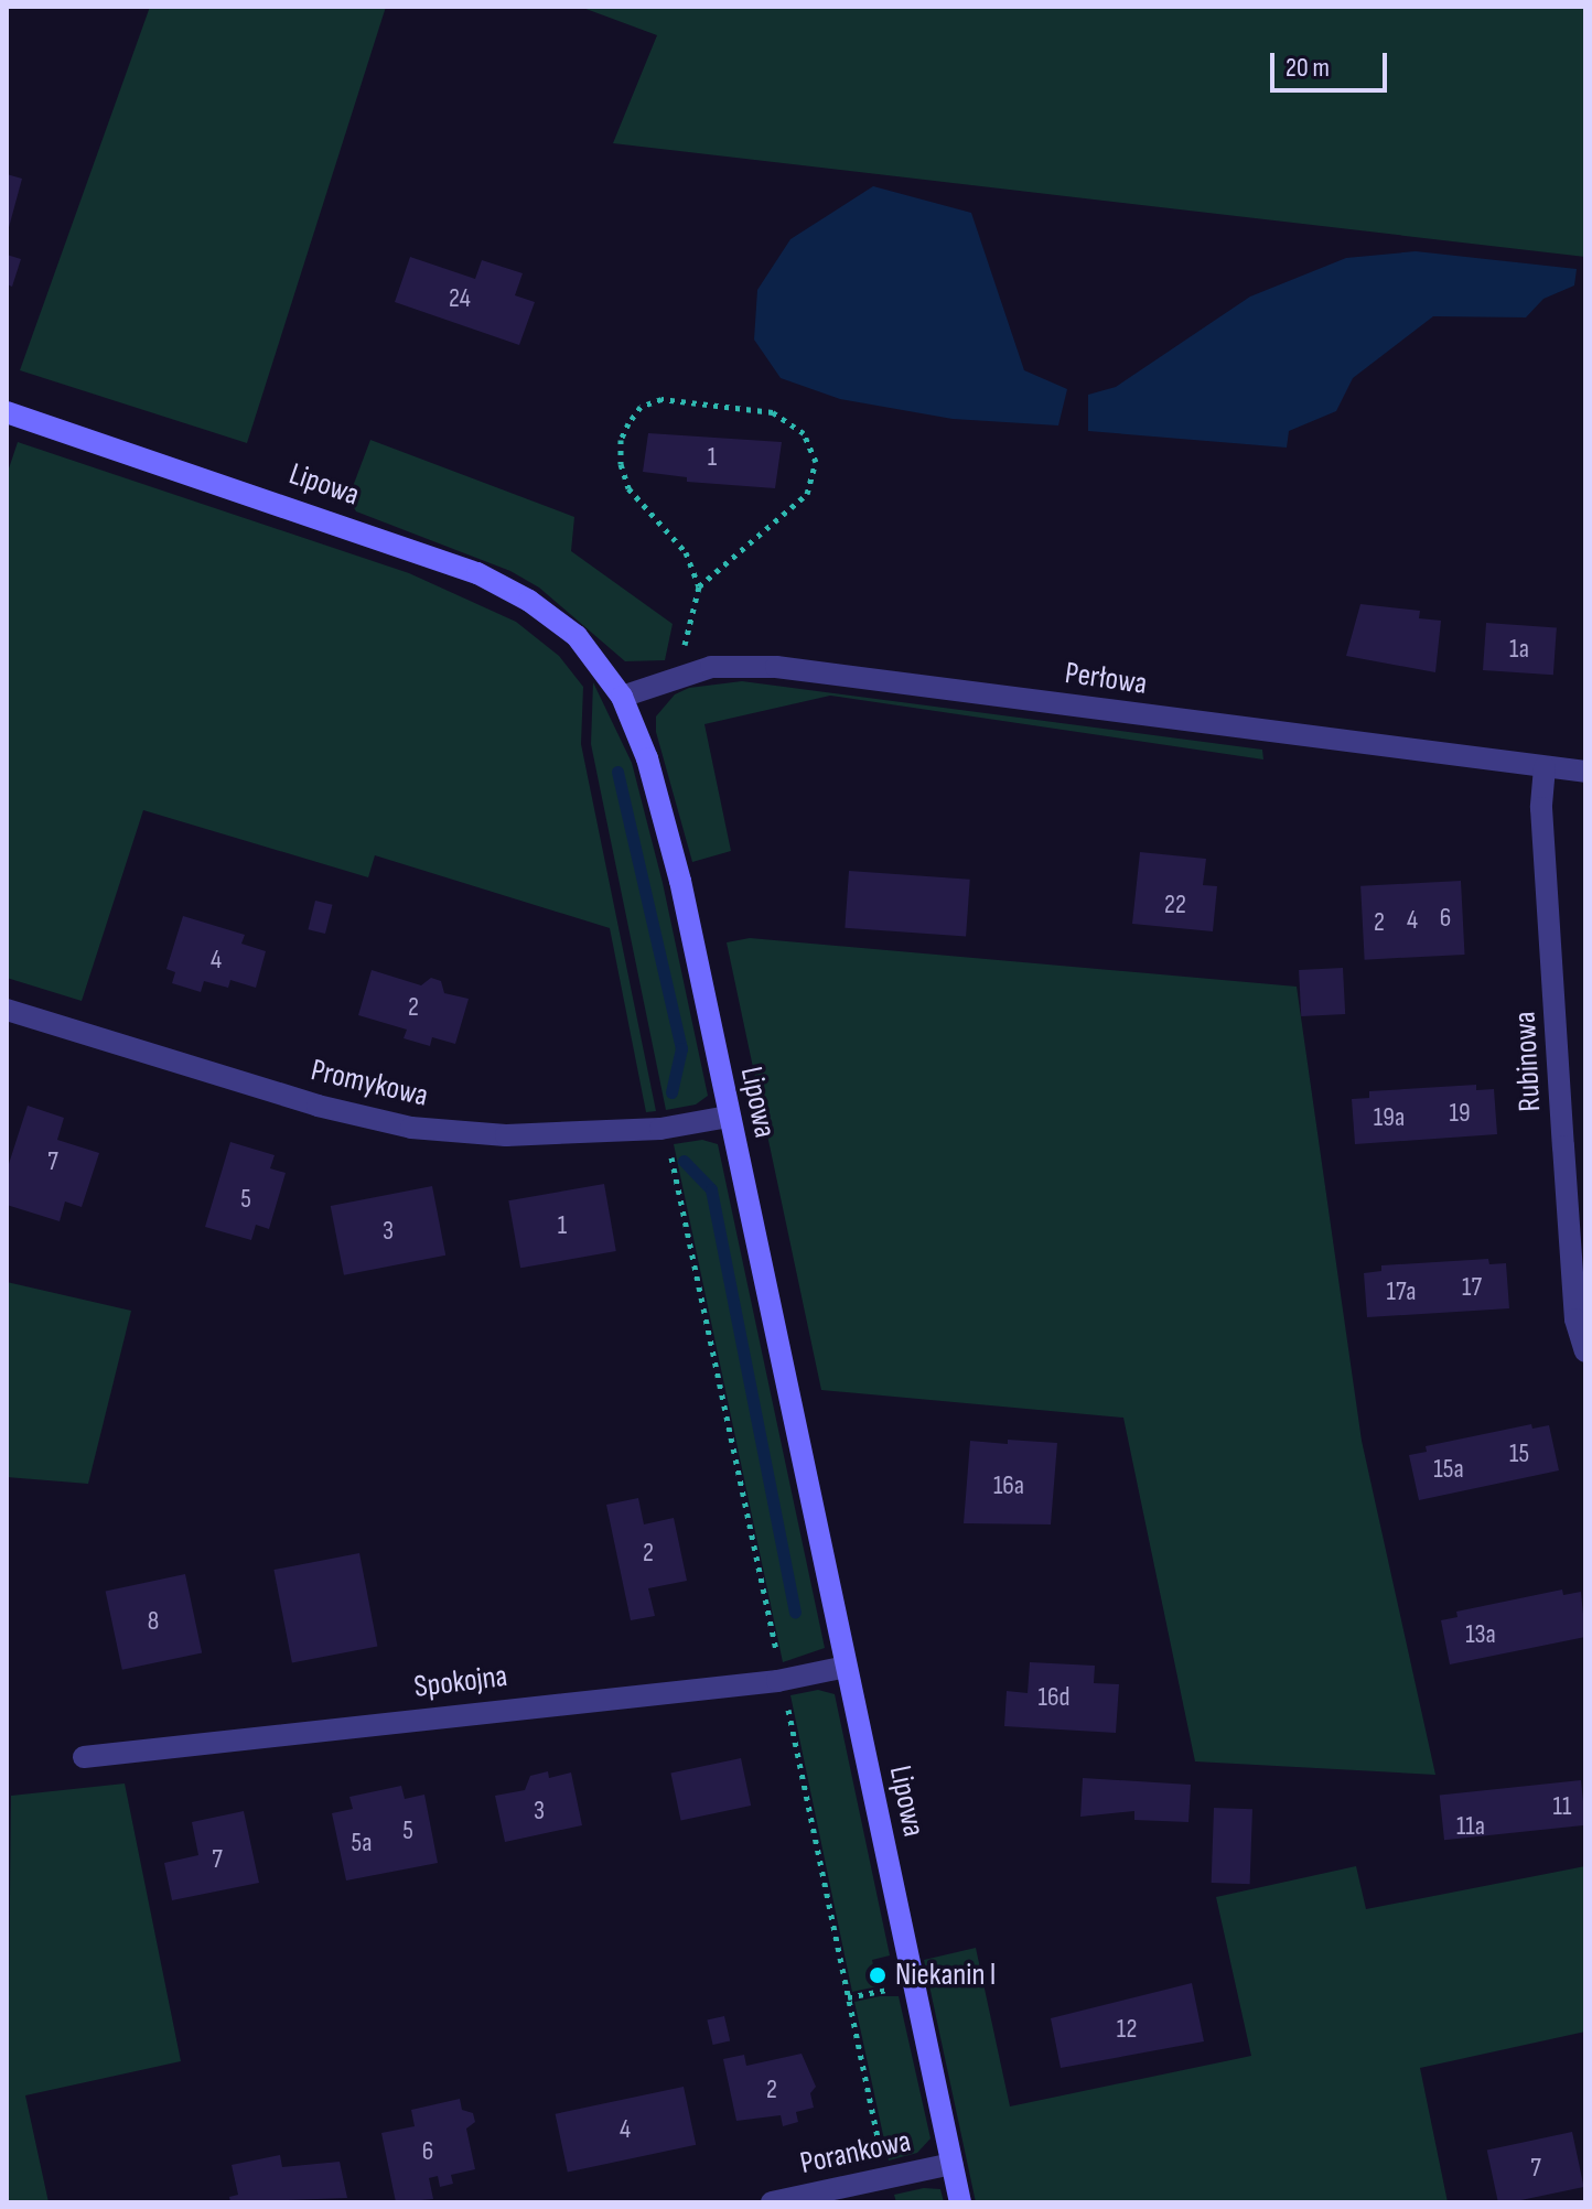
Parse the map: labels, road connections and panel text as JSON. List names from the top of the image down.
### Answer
{
  "streets": {
    "street": [
      "Lipowa",
      "Perłowa",
      "Rubinowa",
      "Promykowa",
      "Spokojna",
      "Porankowa"
    ]
  },
  "crossings": [
    ["Lipowa", "Perłowa"],
    ["Lipowa", "Promykowa"],
    ["Lipowa", "Spokojna"],
    ["Lipowa", "Porankowa"],
    ["Perłowa", "Rubinowa"]
  ],
  "places": ["Niekanin I"],
  "house_numbers": [
    "24",
    "1",
    "1a",
    "22",
    "6",
    "4",
    "2",
    "4",
    "2",
    "19",
    "19a",
    "7",
    "5",
    "1",
    "3",
    "17",
    "17a",
    "15",
    "15a",
    "16a",
    "2",
    "8",
    "13a",
    "16d",
    "11",
    "3",
    "11a",
    "5",
    "5a",
    "7",
    "12",
    "2",
    "4",
    "6",
    "7"
  ],
  "scale_bar": "20 m"
}
